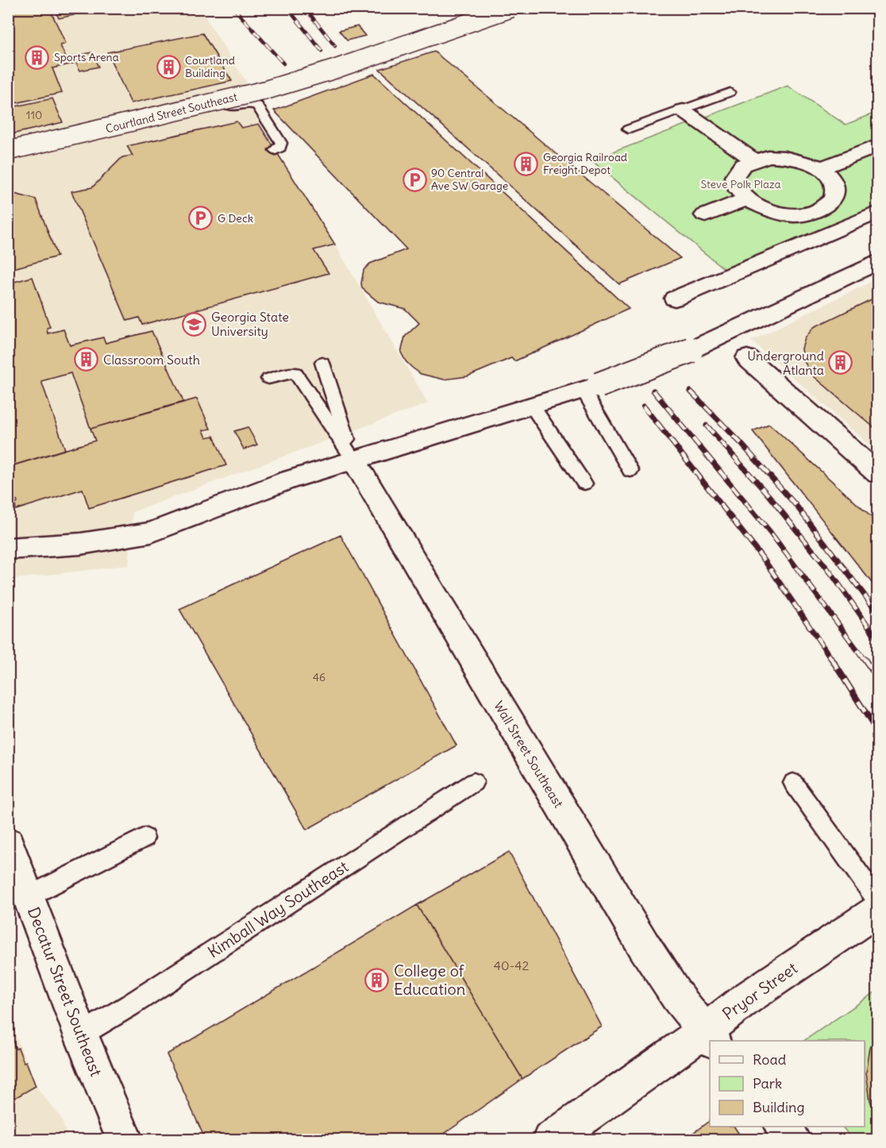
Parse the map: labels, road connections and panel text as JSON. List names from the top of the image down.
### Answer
{
  "streets": {
    "main road": [
      "Courtland Street Southeast",
      "Wall Street Southeast",
      "Pryor Street",
      "Decatur Street Southeast"
    ],
    "lane": ["Kimball Way Southeast"]
  },
  "crossings": [
    ["Wall Street Southeast", "Pryor Street"],
    ["Kimball Way Southeast", "Decatur Street Southeast"]
  ],
  "parks": ["Steve Polk Plaza"],
  "places": {
    "building": [
      "Sports Arena",
      "Courtland Building",
      "Georgia Railroad Freight Depot",
      "Classroom South",
      "Underground Atlanta",
      "College of Education"
    ],
    "parking": ["90 Central Ave SW Garage", "G Deck"],
    "school or university": ["Georgia State University"]
  },
  "house_numbers": ["110", "46", "40-42"],
  "legend": ["Road", "Park", "Building"]
}
